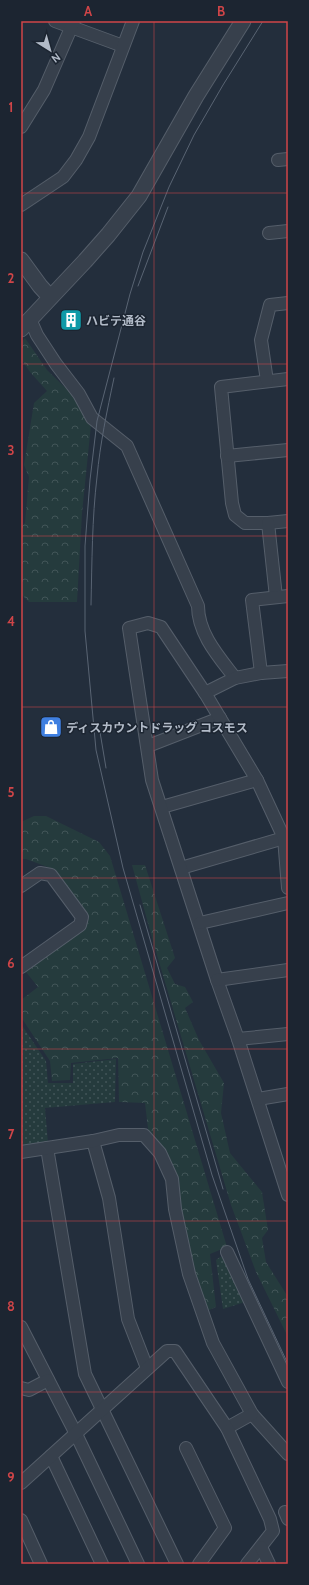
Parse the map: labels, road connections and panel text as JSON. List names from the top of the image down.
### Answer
{
  "places": {
    "building": ["ハビテ通谷"],
    "shop": ["ディスカウントドラッグ コスモス"]
  },
  "north": "bottom right",
  "grid": {
    "columns": ["A", "B"],
    "rows": [
      "1",
      "2",
      "3",
      "4",
      "5",
      "6",
      "7",
      "8",
      "9"
    ]
  }
}
